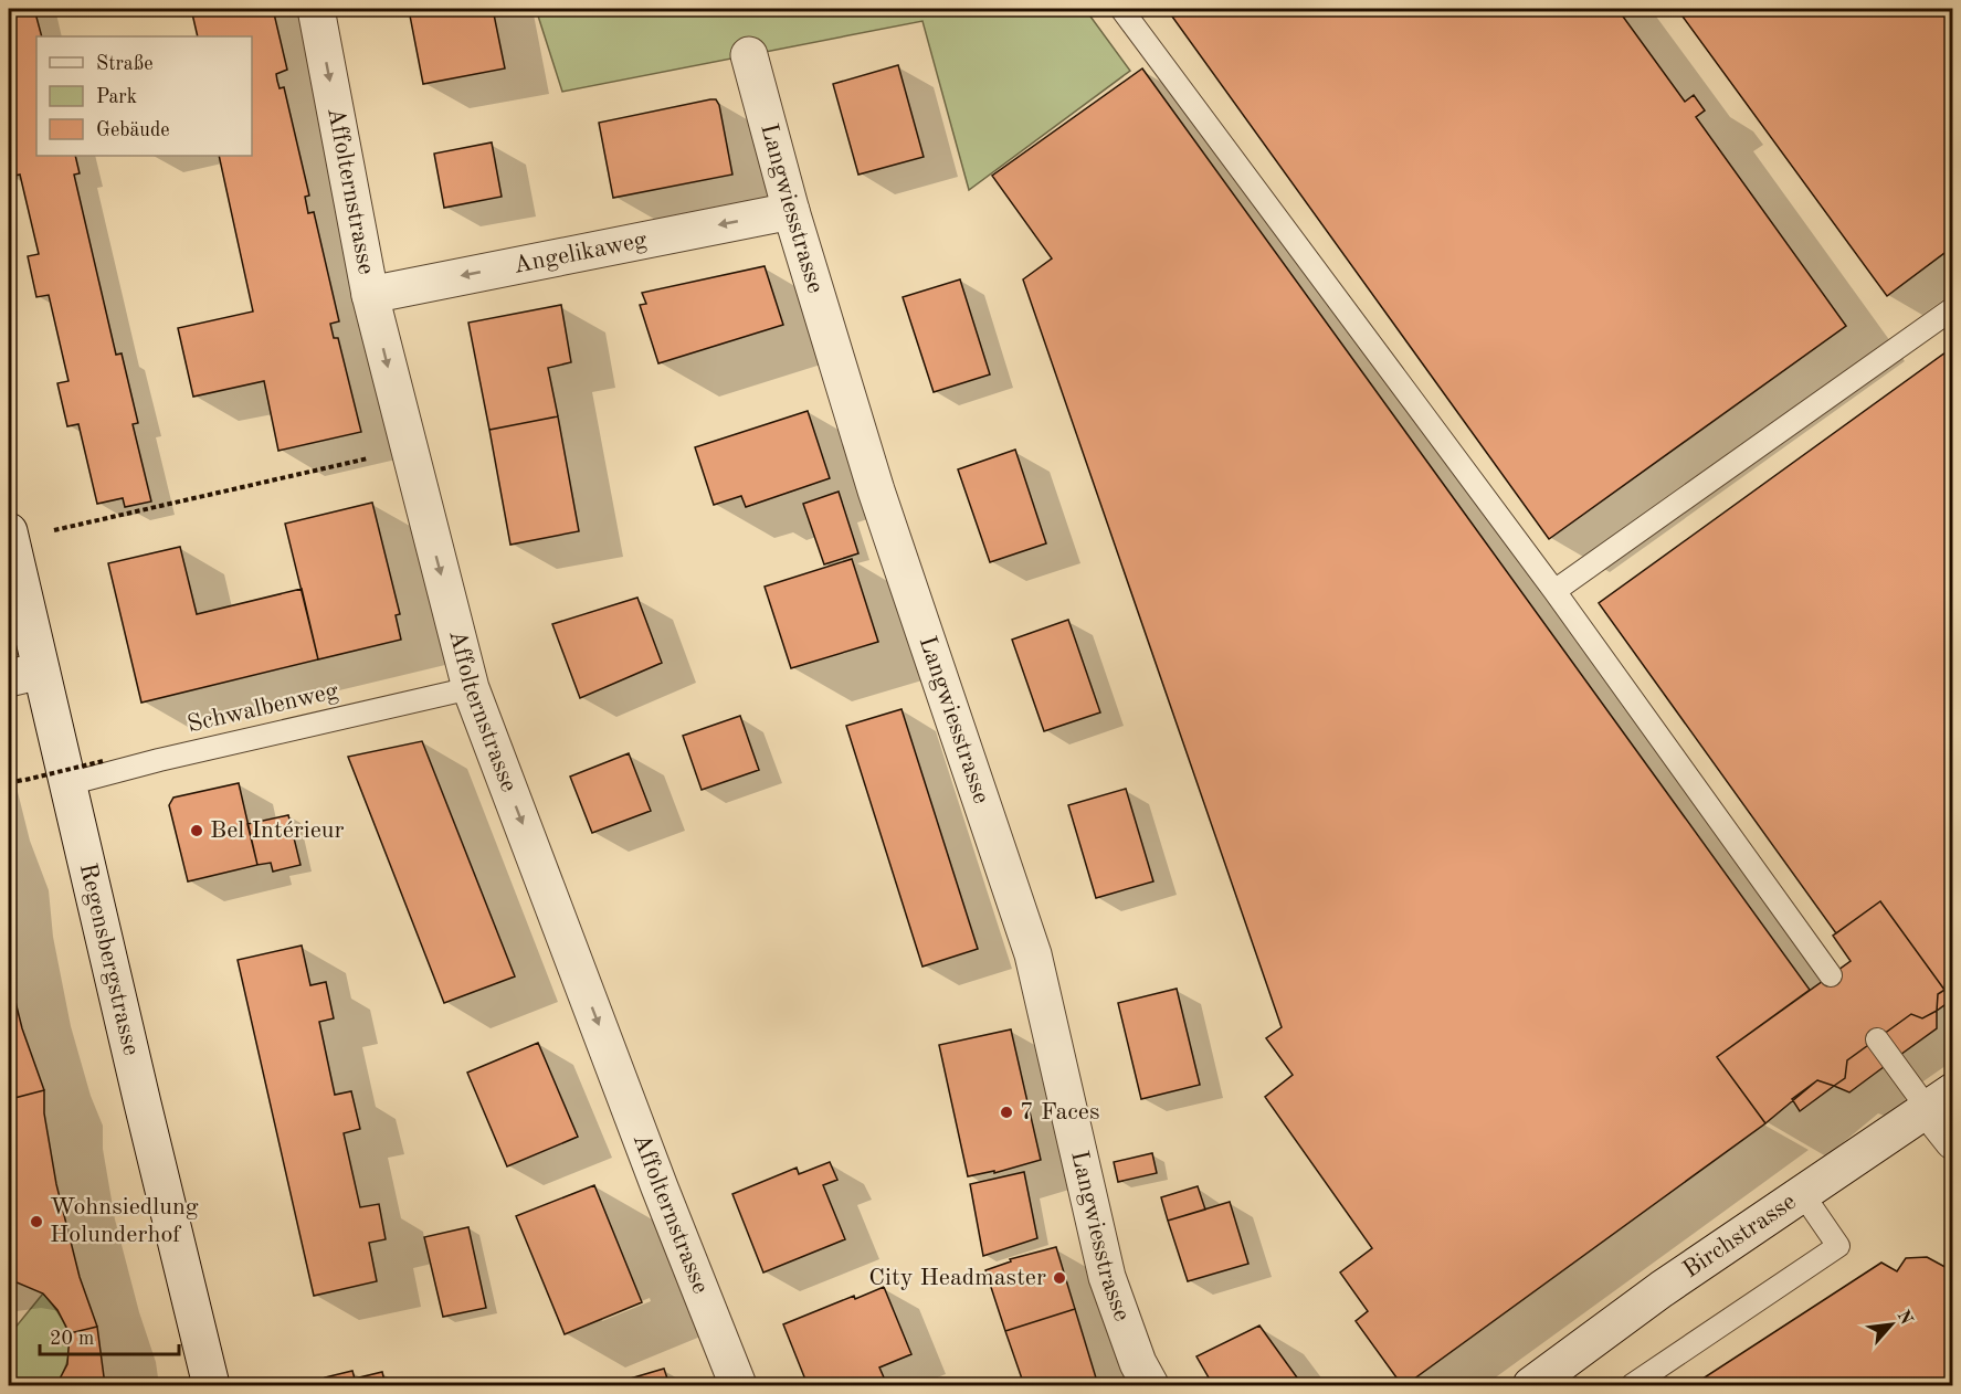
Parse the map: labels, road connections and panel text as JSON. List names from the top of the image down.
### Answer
{
  "streets": {
    "street": [
      "Affolternstrasse",
      "Langwiesstrasse",
      "Angelikaweg",
      "Regensbergstrasse",
      "Birchstrasse"
    ],
    "lane": ["Schwalbenweg"]
  },
  "crossings": [
    ["Affolternstrasse", "Angelikaweg"],
    ["Affolternstrasse", "Schwalbenweg"],
    ["Langwiesstrasse", "Angelikaweg"],
    ["Schwalbenweg", "Regensbergstrasse"]
  ],
  "one_way": ["Affolternstrasse", "Angelikaweg"],
  "places": [
    "Bel Intérieur",
    "7 Faces",
    "Wohnsiedlung Holunderhof",
    "City Headmaster"
  ],
  "legend": ["Straße", "Park", "Gebäude"],
  "scale_bar": "20 m",
  "north": "top right"
}
